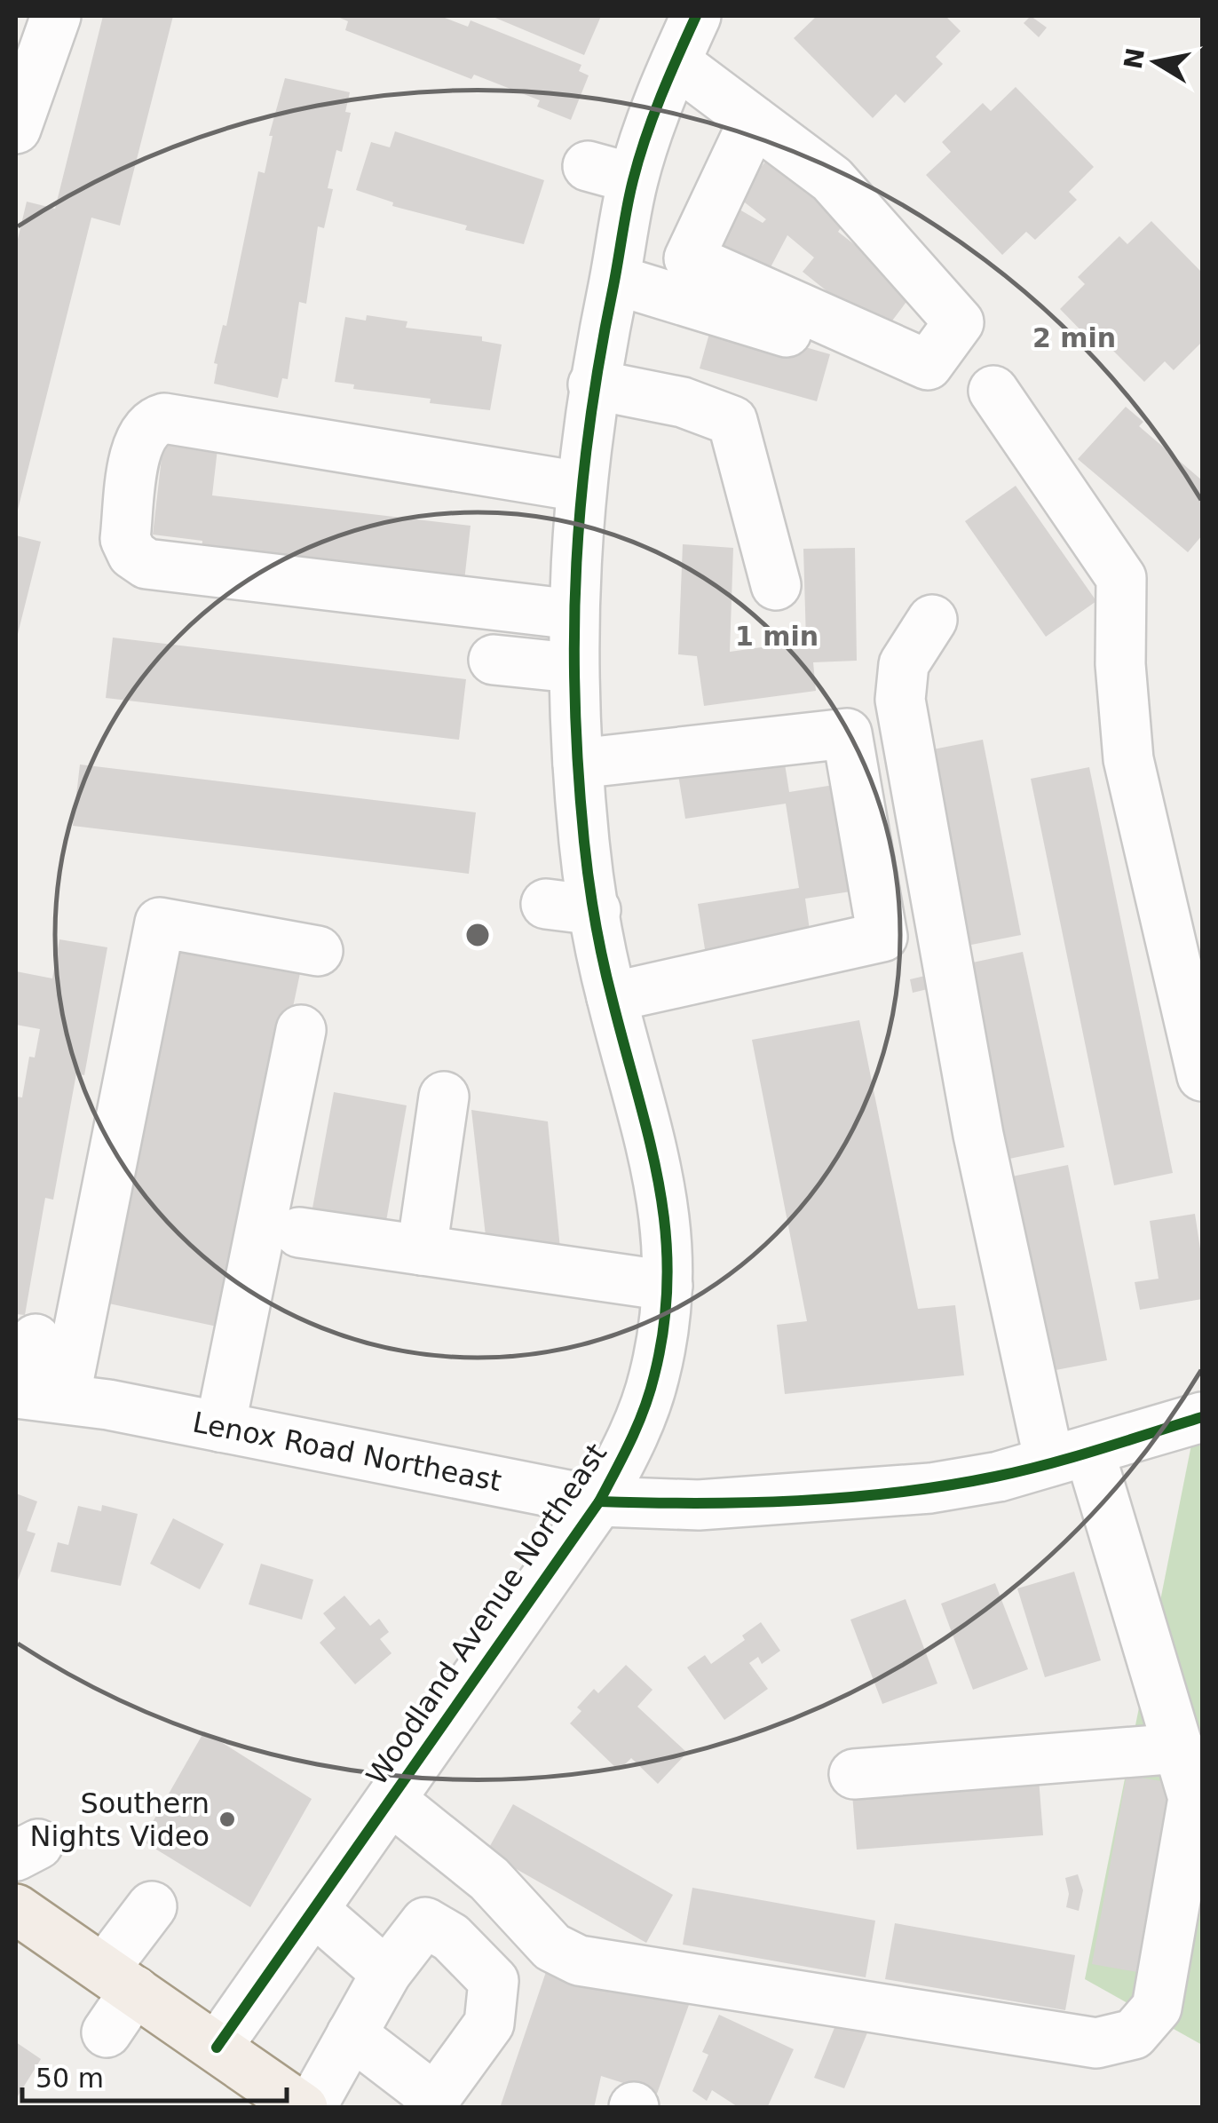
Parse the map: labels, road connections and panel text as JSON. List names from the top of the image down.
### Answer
{
  "streets": {
    "street": ["Lenox Road Northeast", "Woodland Avenue Northeast"]
  },
  "crossings": [
    ["Lenox Road Northeast", "Woodland Avenue Northeast"]
  ],
  "places": ["Southern Nights Video"],
  "scale_bar": "50 m",
  "north": "left",
  "rings": ["2 min", "1 min"]
}
